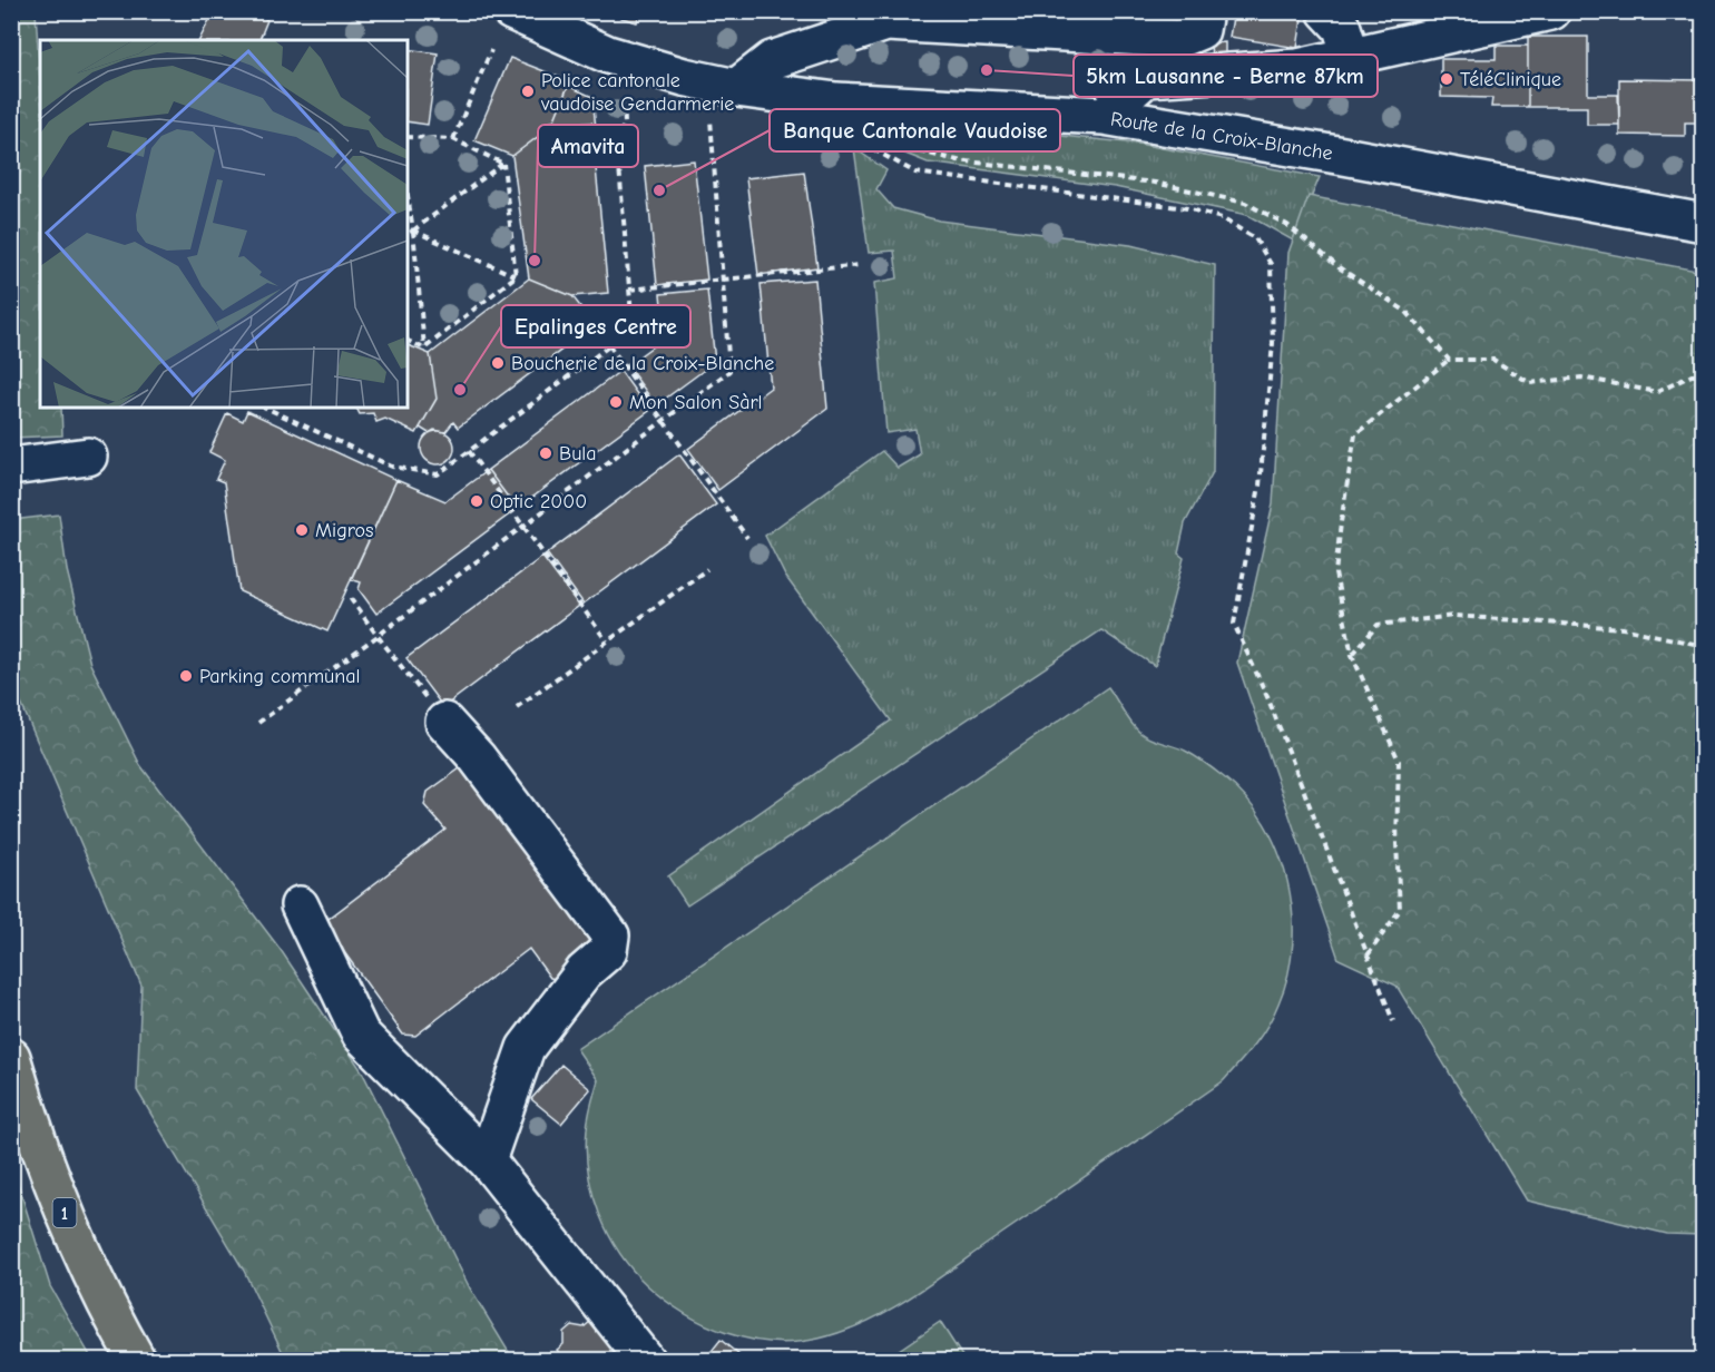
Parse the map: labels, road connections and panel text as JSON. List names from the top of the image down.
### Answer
{
  "streets": {
    "main road": ["1"],
    "street": ["Route de la Croix-Blanche"]
  },
  "places": [
    "5km Lausanne - Berne 87km",
    "TéléClinique",
    "Police cantonale vaudoise Gendarmerie",
    "Banque Cantonale Vaudoise",
    "Amavita",
    "Boucherie de la Croix-Blanche",
    "Epalinges Centre",
    "Mon Salon Sàrl",
    "Bula",
    "Optic 2000",
    "Migros",
    "Parking communal"
  ]
}
